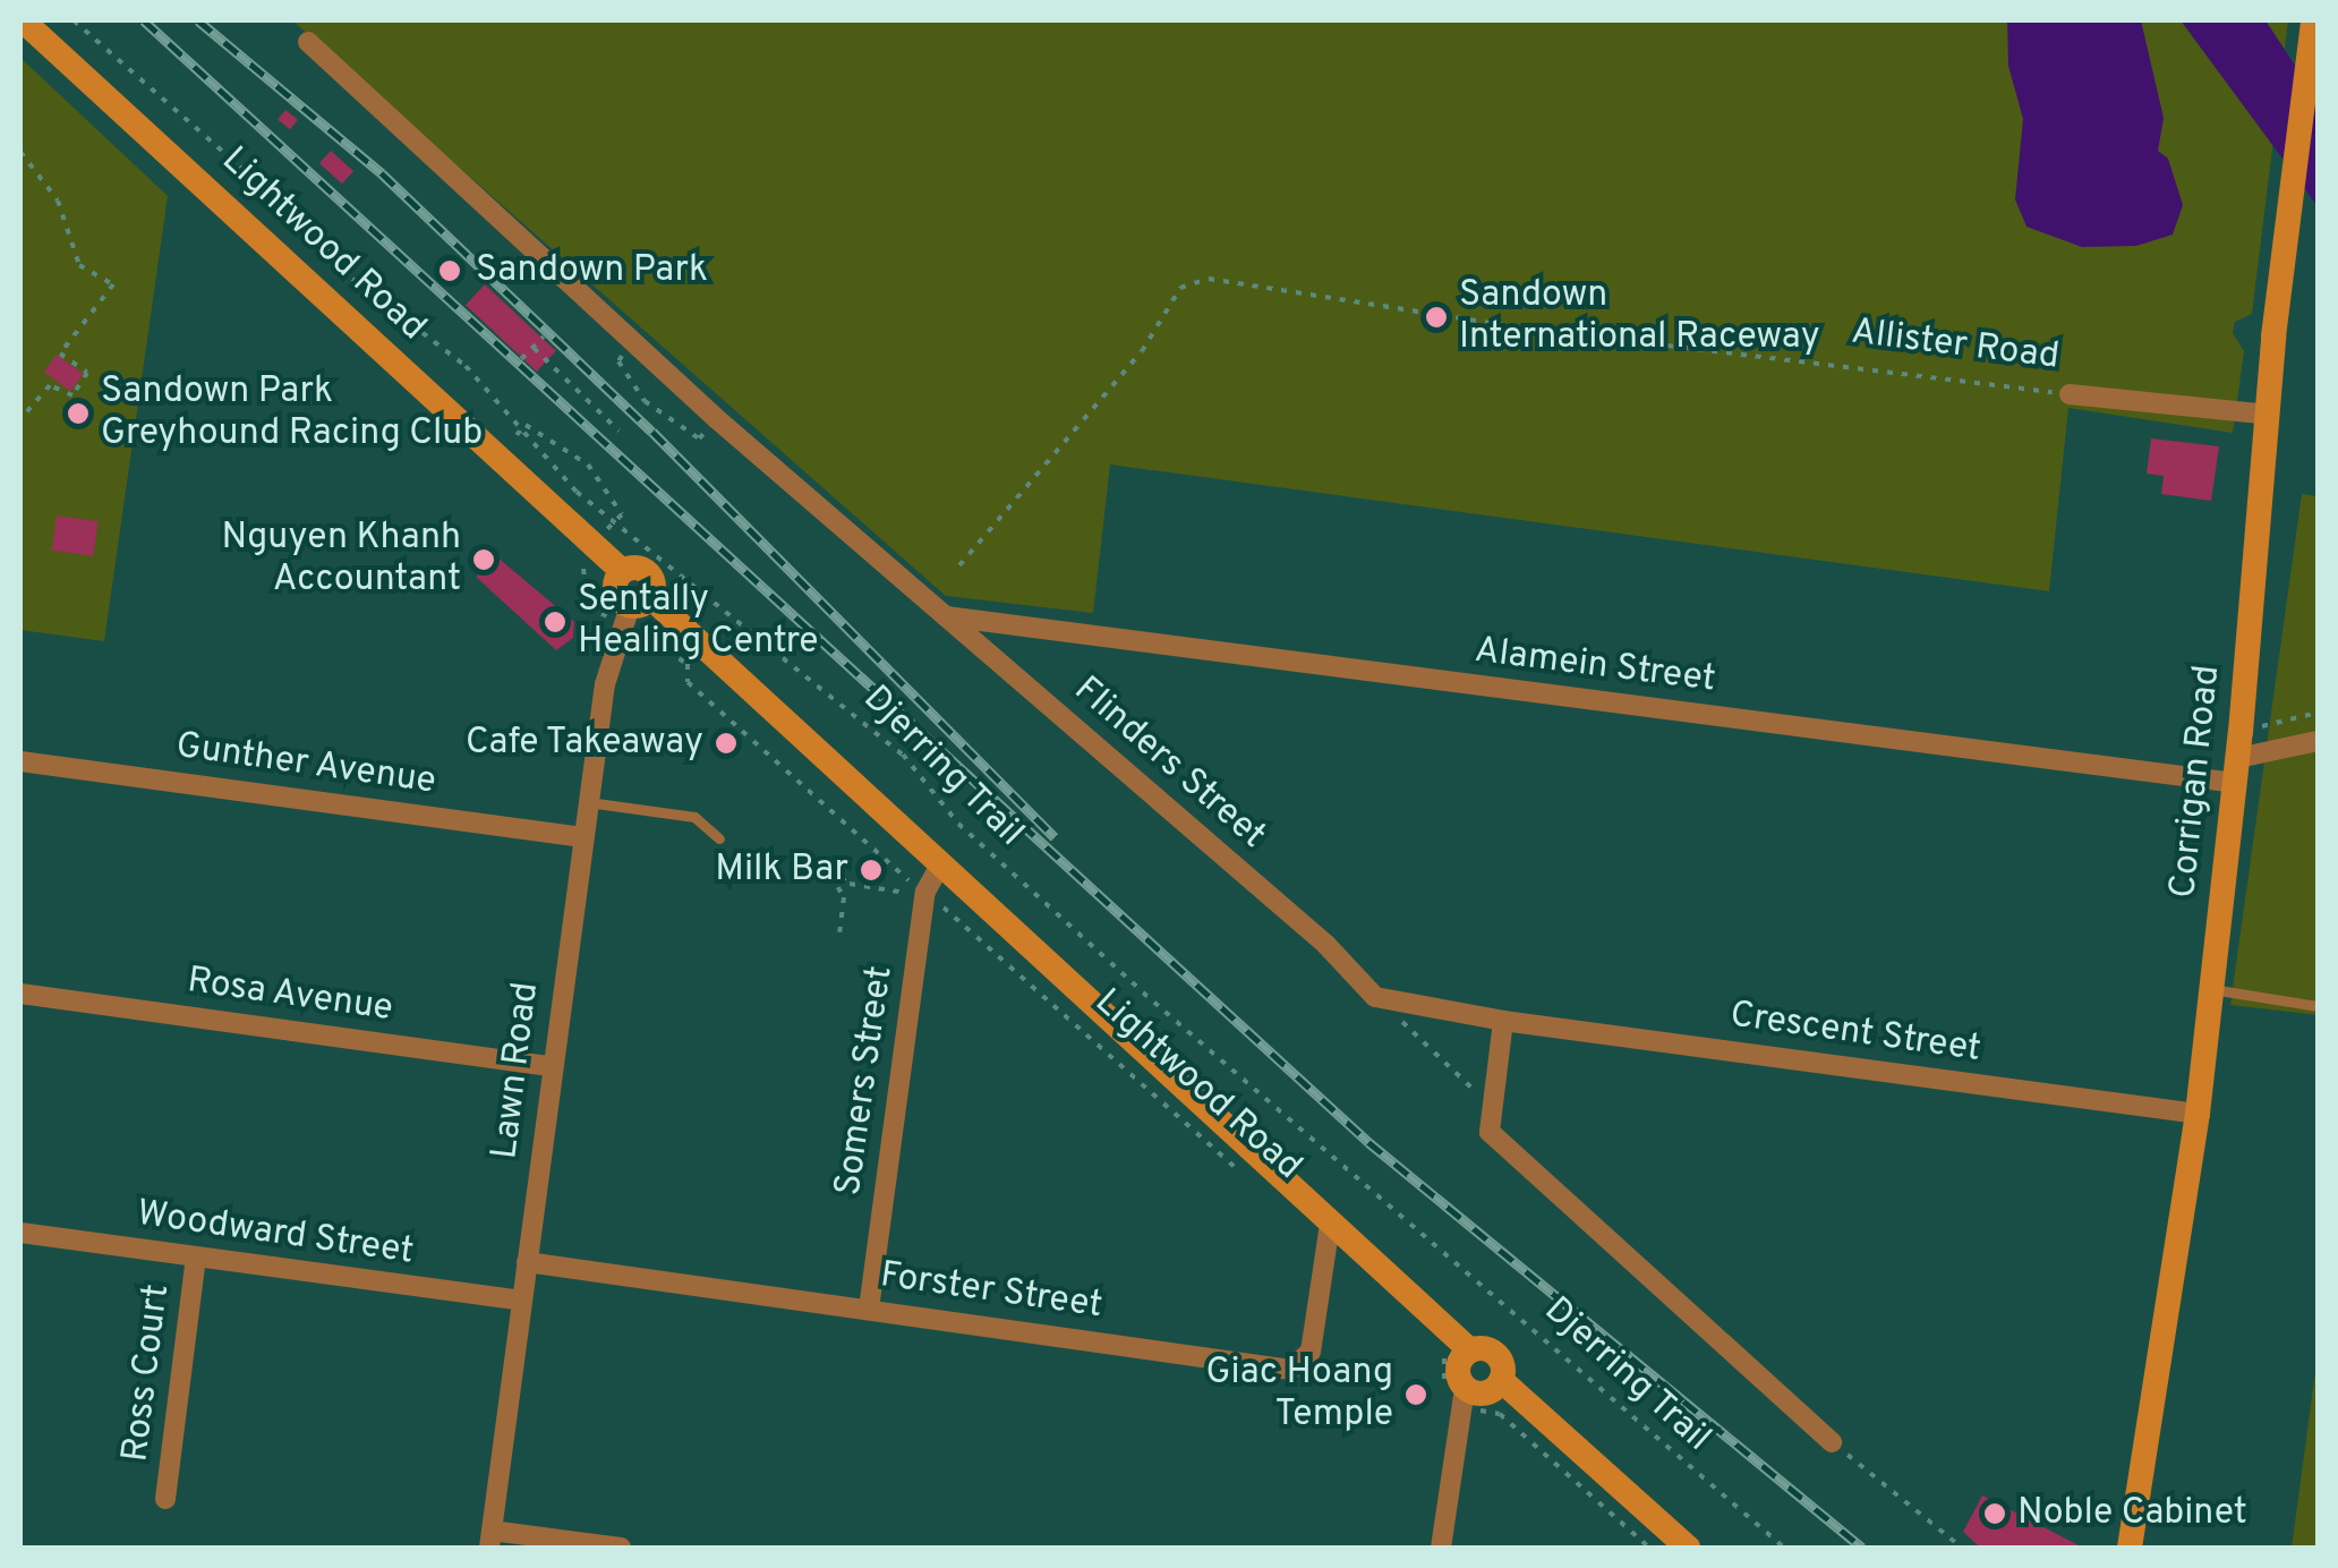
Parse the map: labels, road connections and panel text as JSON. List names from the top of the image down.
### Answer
{
  "streets": {
    "main road": ["Lightwood Road", "Corrigan Road"],
    "street": [
      "Allister Road",
      "Alamein Street",
      "Flinders Street",
      "Gunther Avenue",
      "Rosa Avenue",
      "Crescent Street",
      "Lawn Road",
      "Somers Street",
      "Woodward Street",
      "Forster Street",
      "Ross Court"
    ],
    "path": ["Djerring Trail"]
  },
  "crossings": [
    ["Lightwood Road", "Lawn Road"],
    ["Lightwood Road", "Somers Street"],
    ["Lightwood Road", "Forster Street"],
    ["Allister Road", "Corrigan Road"],
    ["Alamein Street", "Flinders Street"],
    ["Alamein Street", "Corrigan Road"],
    ["Gunther Avenue", "Lawn Road"],
    ["Corrigan Road", "Crescent Street"],
    ["Rosa Avenue", "Lawn Road"],
    ["Lawn Road", "Woodward Street"],
    ["Lawn Road", "Forster Street"],
    ["Somers Street", "Forster Street"],
    ["Woodward Street", "Ross Court"]
  ],
  "places": [
    "Sandown Park",
    "Sandown International Raceway",
    "Sandown Park Greyhound Racing Club",
    "Nguyen Khanh Accountant",
    "Sentally Healing Centre",
    "Cafe Takeaway",
    "Milk Bar",
    "Giac Hoang Temple",
    "Noble Cabinet"
  ]
}
